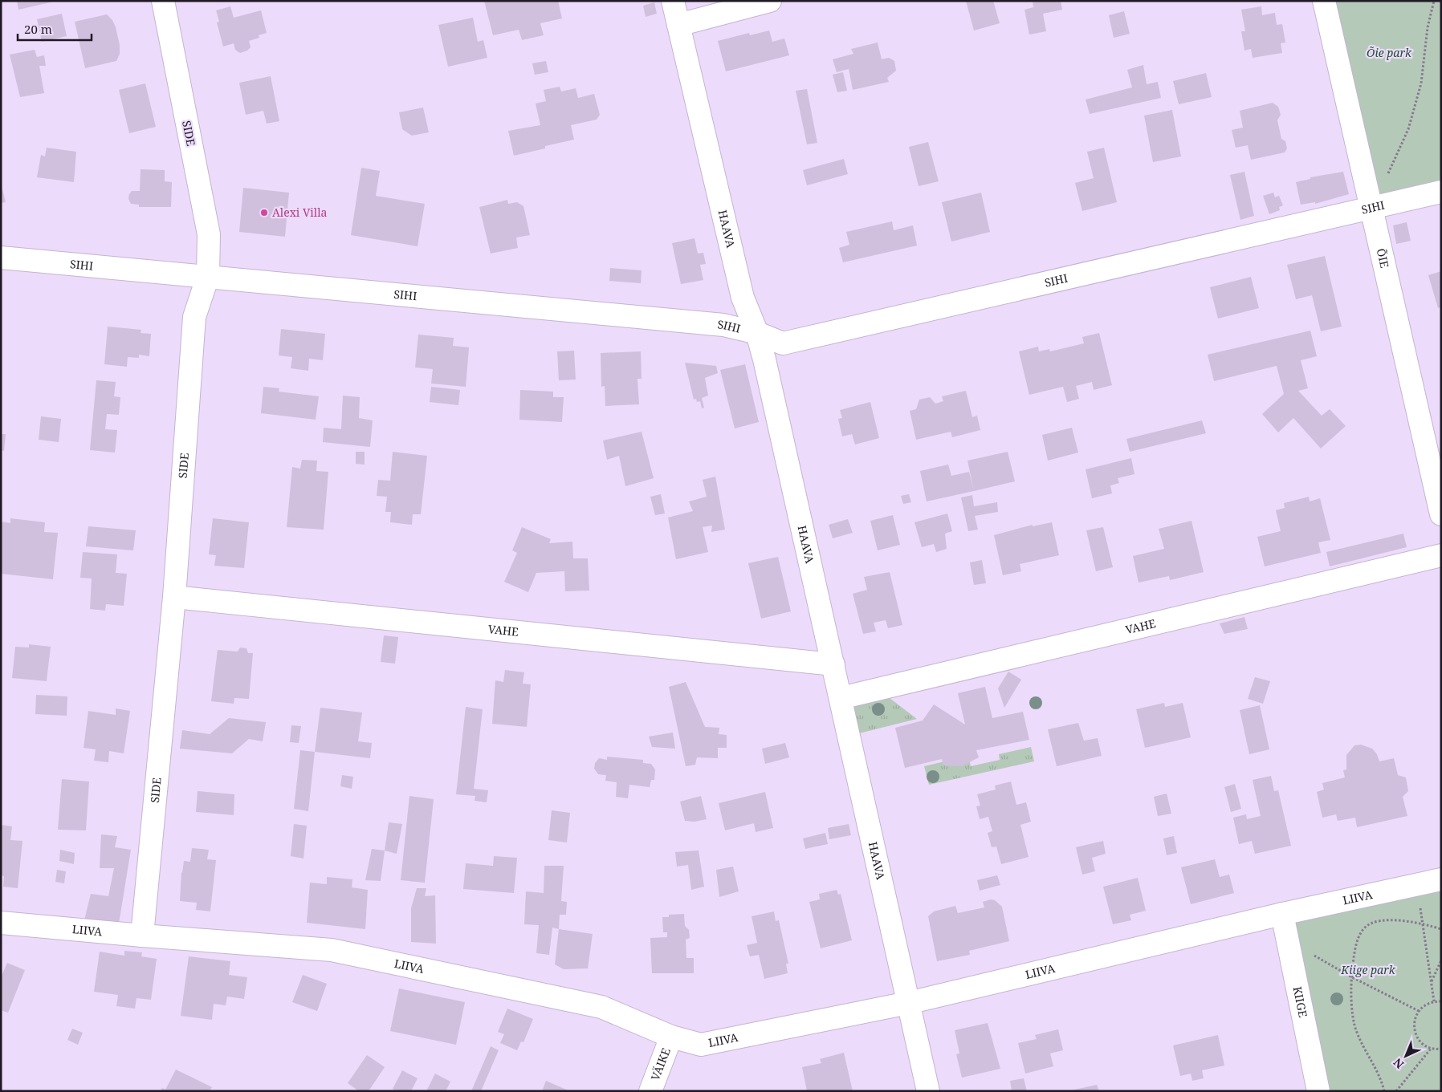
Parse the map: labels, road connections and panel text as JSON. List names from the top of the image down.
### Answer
{
  "streets": {
    "street": [
      "SIDE",
      "SIHI",
      "HAAVA",
      "ÕIE",
      "VAHE",
      "LIIVA",
      "KIIGE",
      "VÄIKE"
    ]
  },
  "crossings": [
    ["SIDE", "SIHI"],
    ["SIDE", "VAHE"],
    ["SIDE", "LIIVA"],
    ["SIHI", "HAAVA"],
    ["SIHI", "ÕIE"],
    ["HAAVA", "VAHE"],
    ["HAAVA", "LIIVA"],
    ["LIIVA", "KIIGE"],
    ["LIIVA", "VÄIKE"]
  ],
  "parks": ["Õie park", "Kiige park"],
  "places": ["Alexi Villa"],
  "scale_bar": "20 m",
  "north": "bottom left"
}
